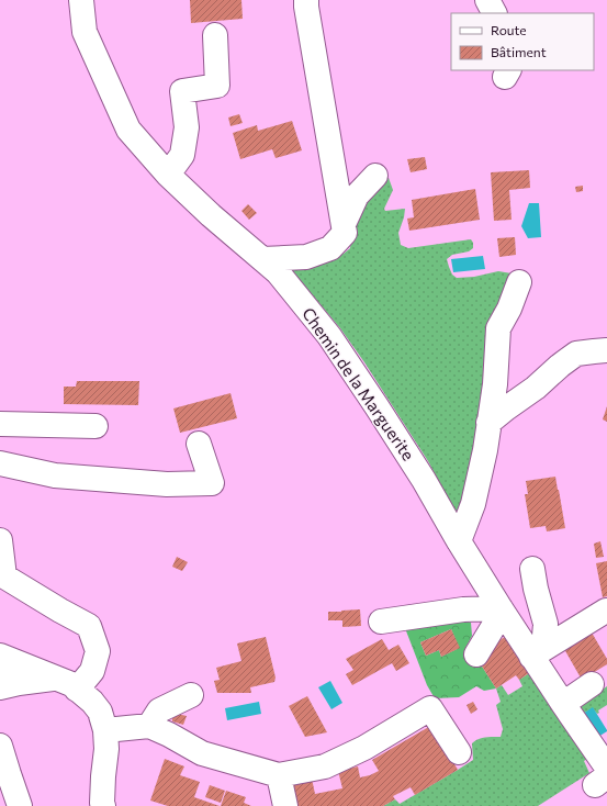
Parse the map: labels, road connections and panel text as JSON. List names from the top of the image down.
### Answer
{
  "streets": {
    "street": ["Chemin de la Marguerite"]
  },
  "legend": ["Route", "Bâtiment"]
}
